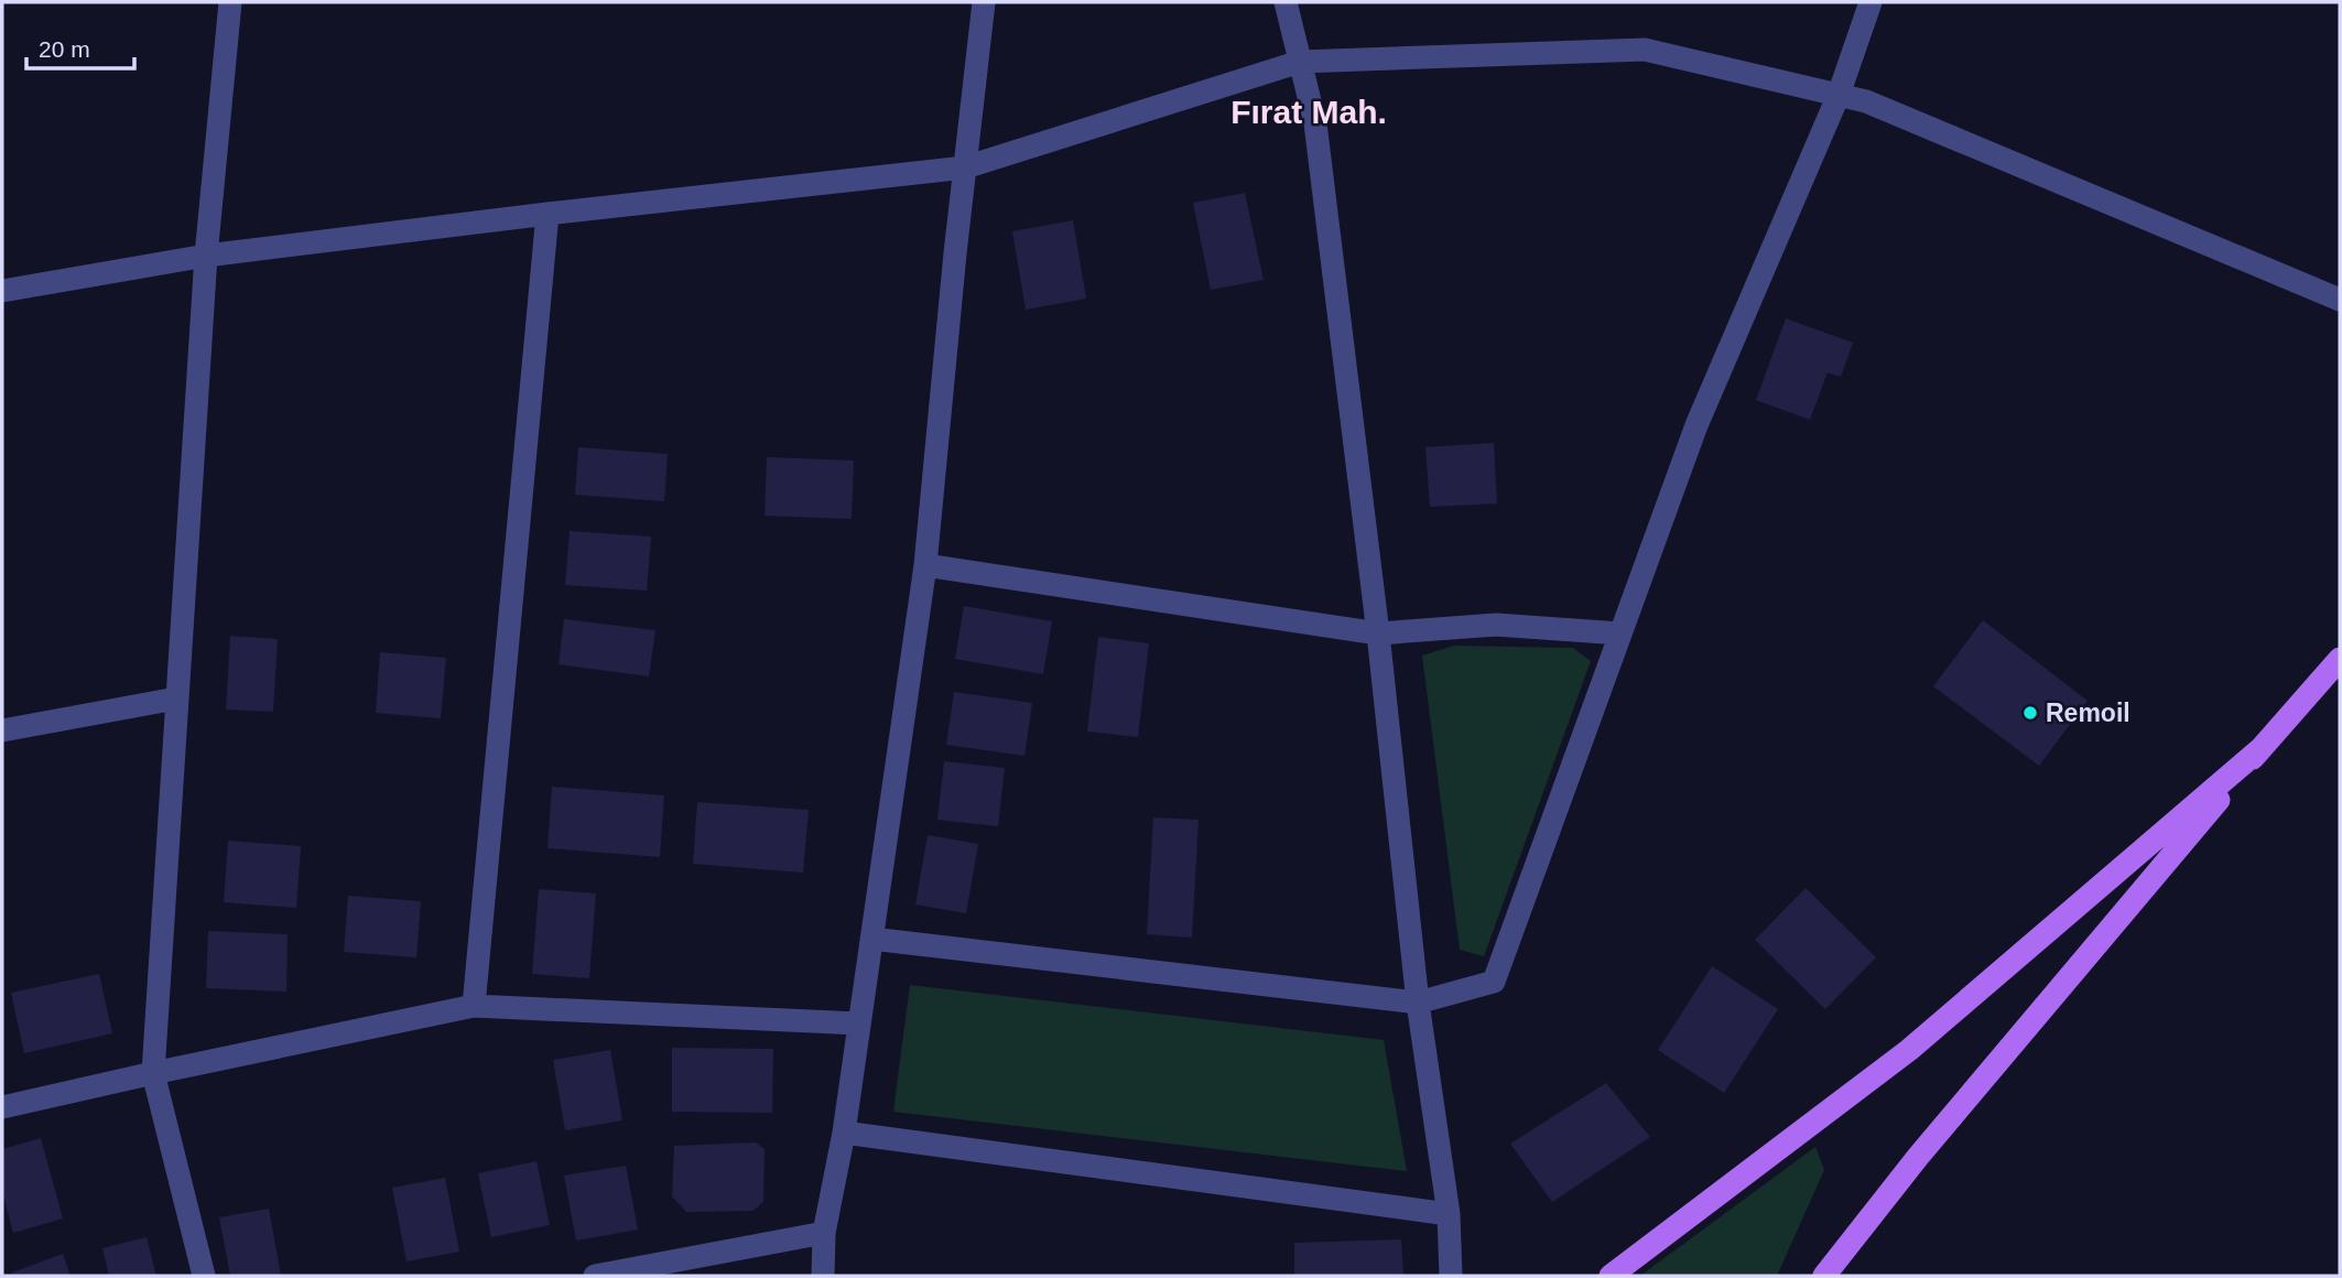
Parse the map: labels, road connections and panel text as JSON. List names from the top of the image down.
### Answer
{
  "districts": ["Fırat Mah."],
  "places": ["Remoil"],
  "scale_bar": "20 m"
}
